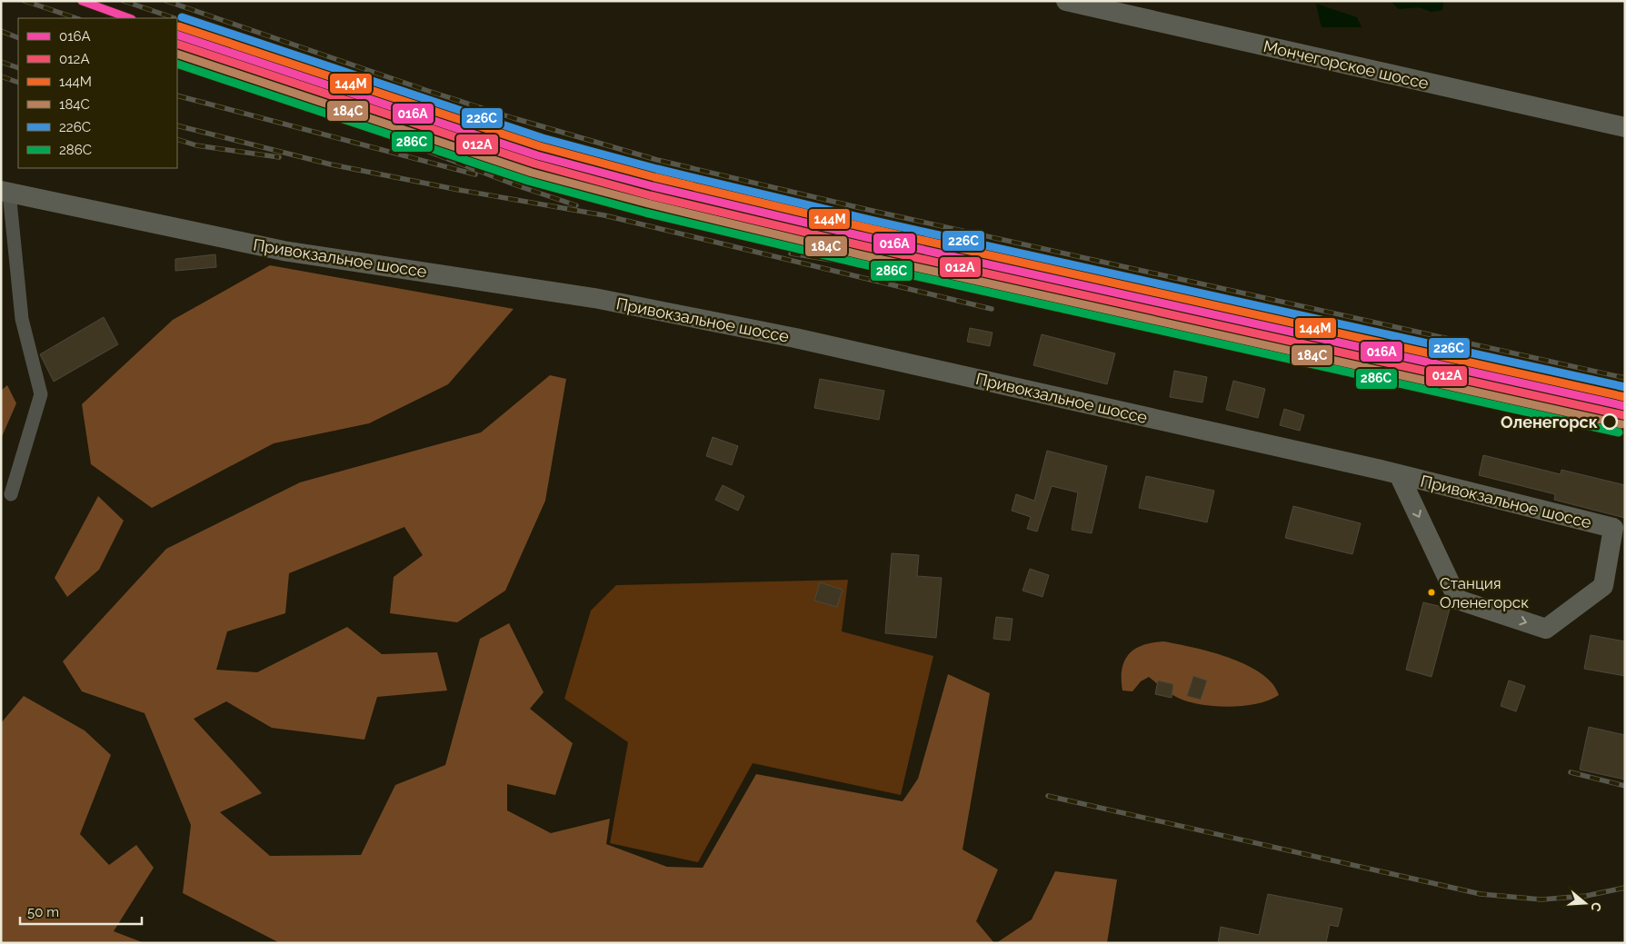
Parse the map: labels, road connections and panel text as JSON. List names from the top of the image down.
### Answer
{
  "streets": {
    "street": ["Мончегорское шоссе", "Привокзальное шоссе"]
  },
  "places": ["Оленегорск", "Станция Оленегорск"],
  "lines": [
    "transit line 016А",
    "transit line 226С",
    "transit line 144М",
    "transit line 012А",
    "transit line 184С",
    "transit line 286С"
  ],
  "legend": [
    "016А",
    "012А",
    "144М",
    "184С",
    "226С",
    "286С"
  ],
  "scale_bar": "50 m",
  "north": "right"
}
